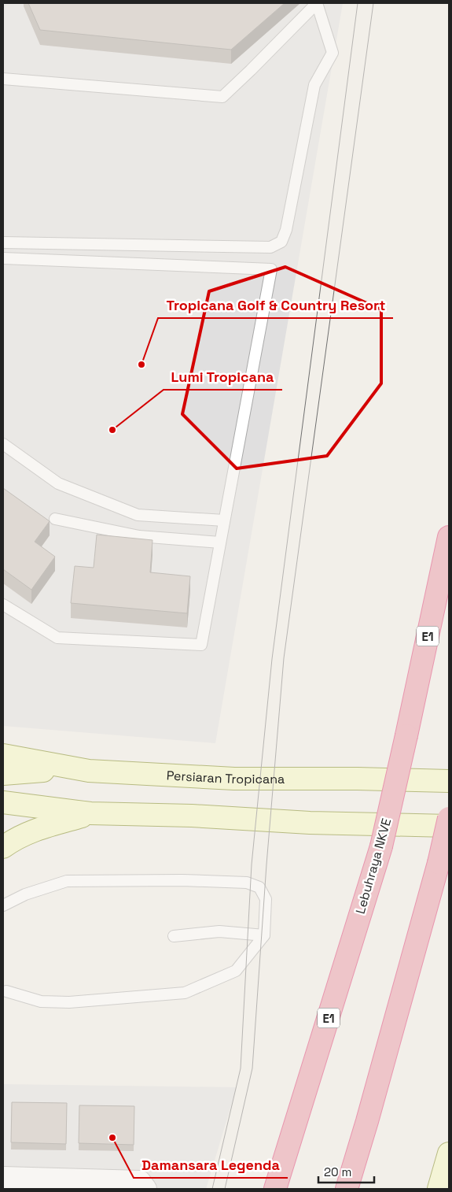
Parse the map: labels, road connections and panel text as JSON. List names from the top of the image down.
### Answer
{
  "streets": {
    "highway": ["E1", "Lebuhraya NKVE"],
    "main road": ["Persiaran Tropicana"]
  },
  "places": ["Tropicana Golf & Country Resort", "Lumi Tropicana", "Damansara Legenda"],
  "scale_bar": "20 m"
}
